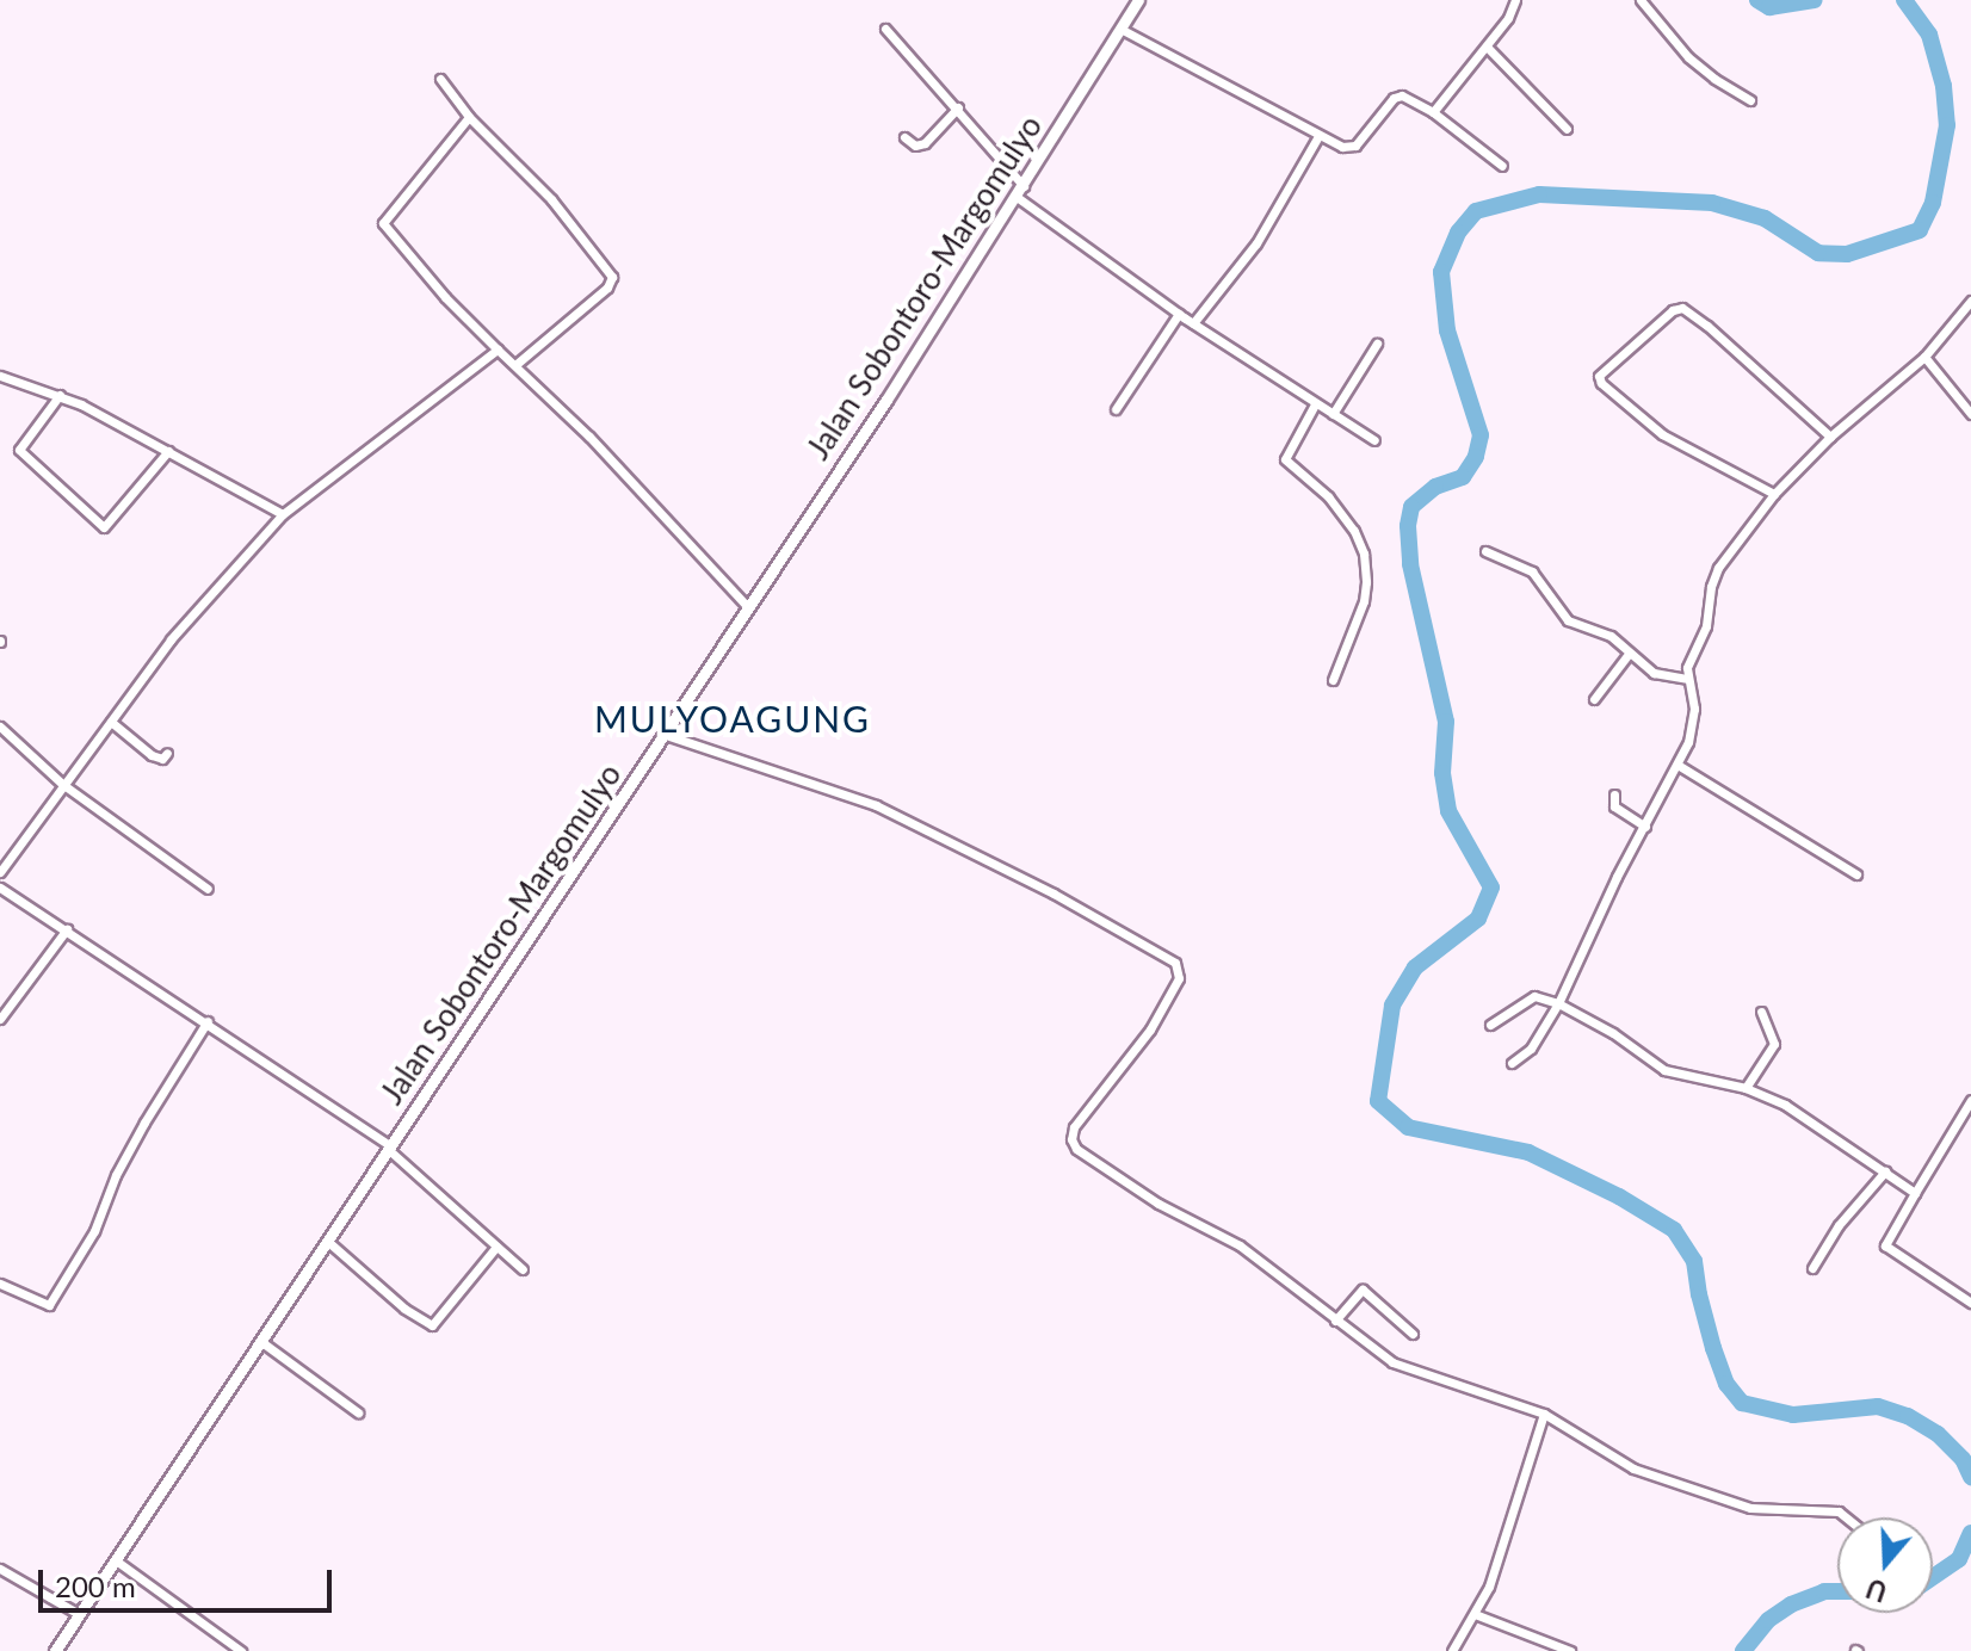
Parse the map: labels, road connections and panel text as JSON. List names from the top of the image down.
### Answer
{
  "streets": {
    "street": ["Jalan Sobontoro-Margomulyo"]
  },
  "districts": ["MULYOAGUNG"],
  "scale_bar": "200 m",
  "north": "bottom"
}
